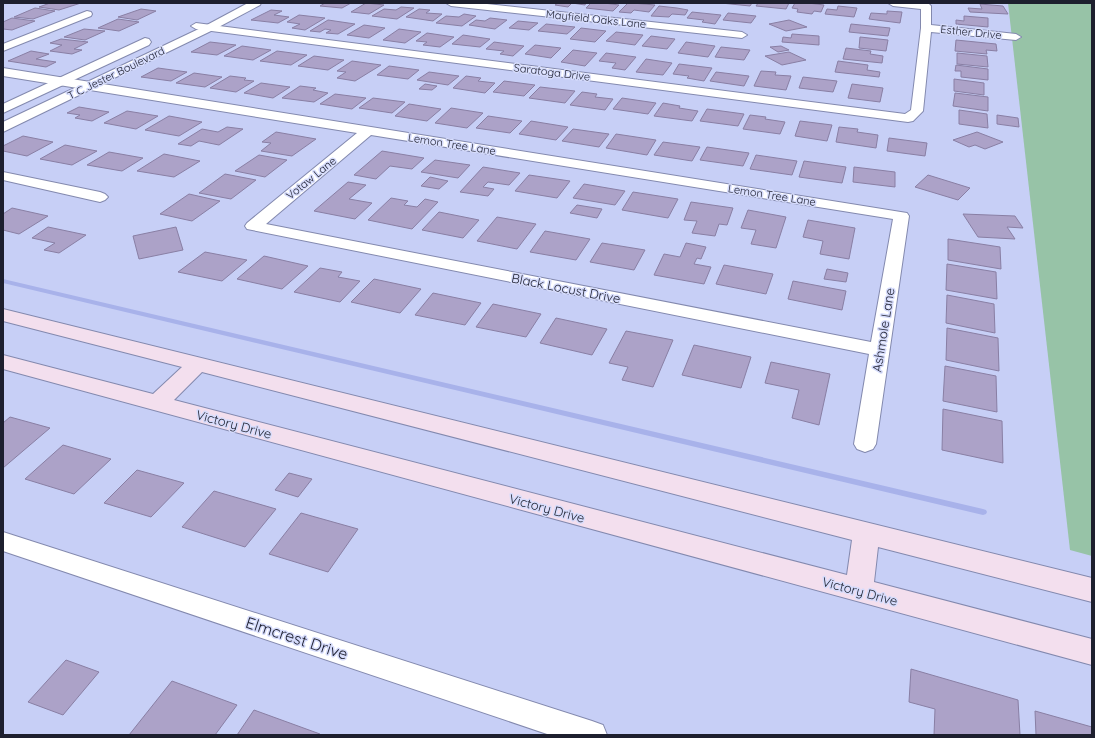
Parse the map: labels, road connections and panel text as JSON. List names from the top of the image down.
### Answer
{
  "streets": {
    "main road": ["Victory Drive"],
    "street": [
      "Mayfield Oaks Lane",
      "Esther Drive",
      "Saratoga Drive",
      "T C Jester Boulevard",
      "Lemon Tree Lane",
      "Votaw Lane",
      "Black Locust Drive",
      "Ashmole Lane",
      "Elmcrest Drive"
    ]
  },
  "crossings": [
    ["Esther Drive", "Saratoga Drive"],
    ["Saratoga Drive", "T C Jester Boulevard"],
    ["T C Jester Boulevard", "Lemon Tree Lane"],
    ["Lemon Tree Lane", "Votaw Lane"],
    ["Lemon Tree Lane", "Ashmole Lane"],
    ["Votaw Lane", "Black Locust Drive"],
    ["Black Locust Drive", "Ashmole Lane"]
  ]
}
